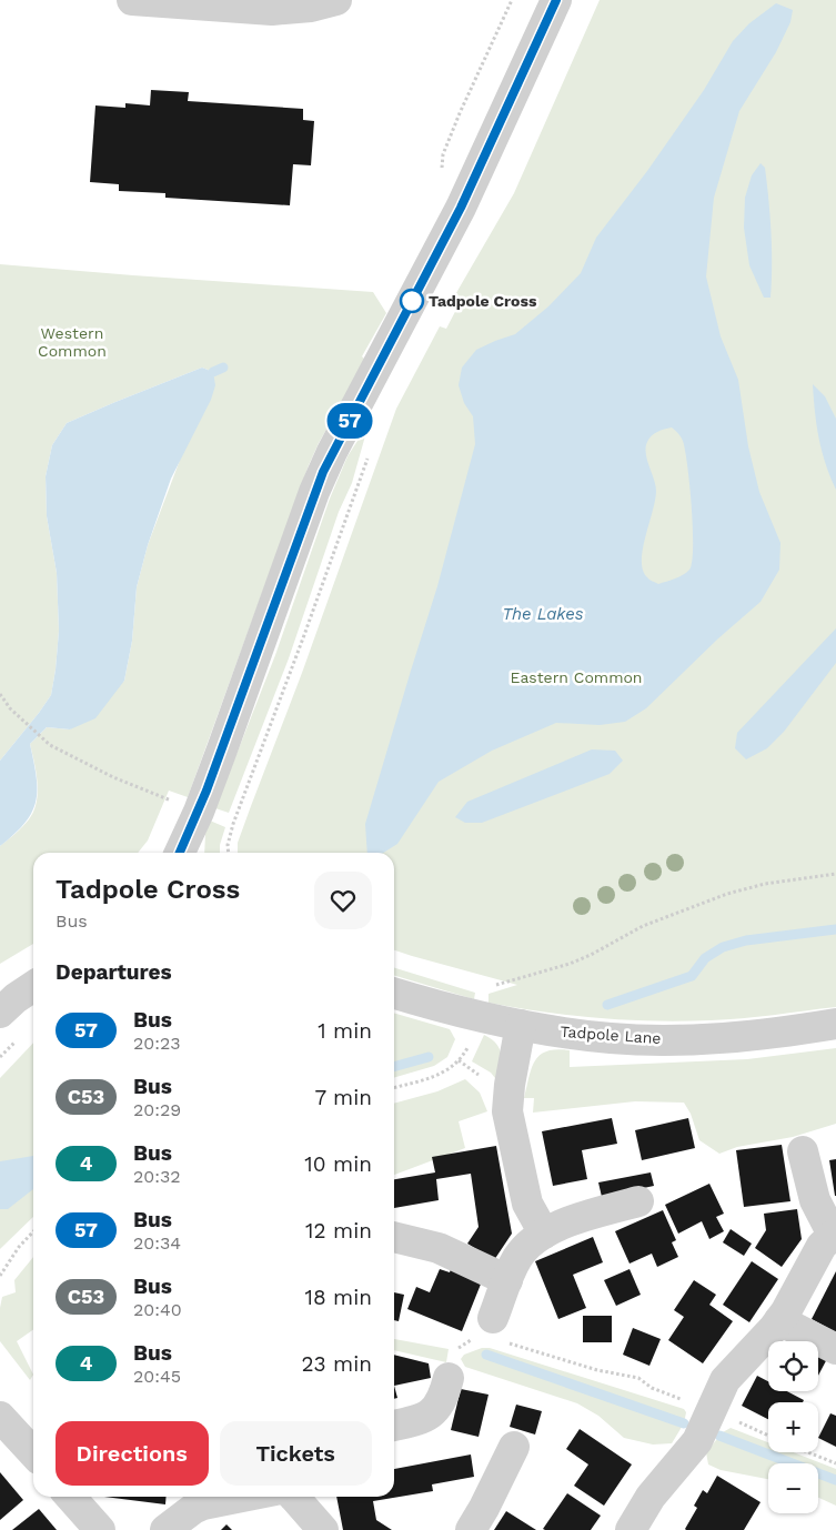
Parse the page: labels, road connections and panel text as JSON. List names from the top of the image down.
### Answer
{
  "streets": {
    "street": ["Tadpole Lane"]
  },
  "water": ["The Lakes"],
  "parks": ["Western Common", "Eastern Common"],
  "places": ["Tadpole Cross"],
  "lines": ["bus line 57"],
  "page": {
    "on_map": "57",
    "heading": [
      ["Tadpole Cross", "Bus"],
      "Departures"
    ],
    "list": [
      {
        "mark": "57",
        "name": "Bus",
        "note": "20:23",
        "value": "1 min"
      },
      {
        "mark": "C53",
        "name": "Bus",
        "note": "20:29",
        "value": "7 min"
      },
      {
        "mark": "4",
        "name": "Bus",
        "note": "20:32",
        "value": "10 min"
      },
      {
        "mark": "57",
        "name": "Bus",
        "note": "20:34",
        "value": "12 min"
      },
      {
        "mark": "C53",
        "name": "Bus",
        "note": "20:40",
        "value": "18 min"
      },
      {
        "mark": "4",
        "name": "Bus",
        "note": "20:45",
        "value": "23 min"
      }
    ],
    "map_buttons": ["+", "−"],
    "buttons": ["Directions", "Tickets"]
  }
}
